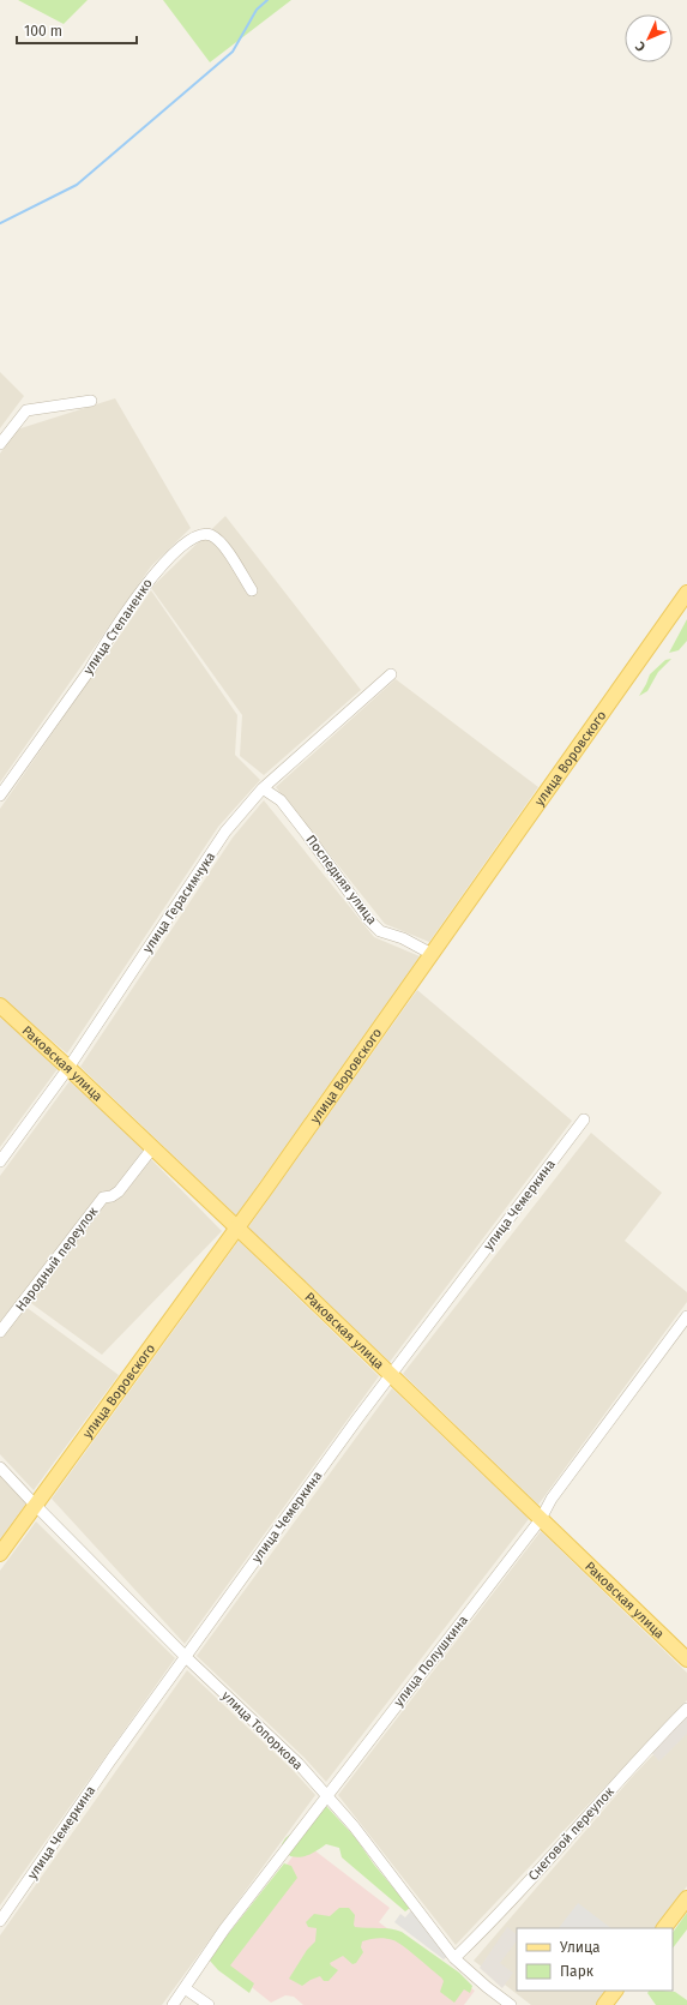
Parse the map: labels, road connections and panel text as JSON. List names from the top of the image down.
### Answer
{
  "streets": {
    "main road": ["улица Воровского", "Раковская улица"],
    "street": [
      "улица Степаненко",
      "Последняя улица",
      "улица Герасимчука",
      "улица Чемеркина",
      "Народный переулок",
      "улица Полушкина",
      "улица Топоркова",
      "Снеговой переулок"
    ]
  },
  "crossings": [
    ["улица Воровского", "Последняя улица"],
    ["улица Воровского", "Раковская улица"],
    ["улица Воровского", "улица Топоркова"],
    ["Последняя улица", "улица Герасимчука"],
    ["улица Герасимчука", "Раковская улица"],
    ["Раковская улица", "улица Чемеркина"],
    ["Раковская улица", "Народный переулок"],
    ["Раковская улица", "улица Полушкина"],
    ["улица Чемеркина", "улица Топоркова"],
    ["улица Полушкина", "улица Топоркова"],
    ["улица Топоркова", "Снеговой переулок"]
  ],
  "legend": ["Улица", "Парк"],
  "scale_bar": "100 m",
  "north": "bottom left"
}
